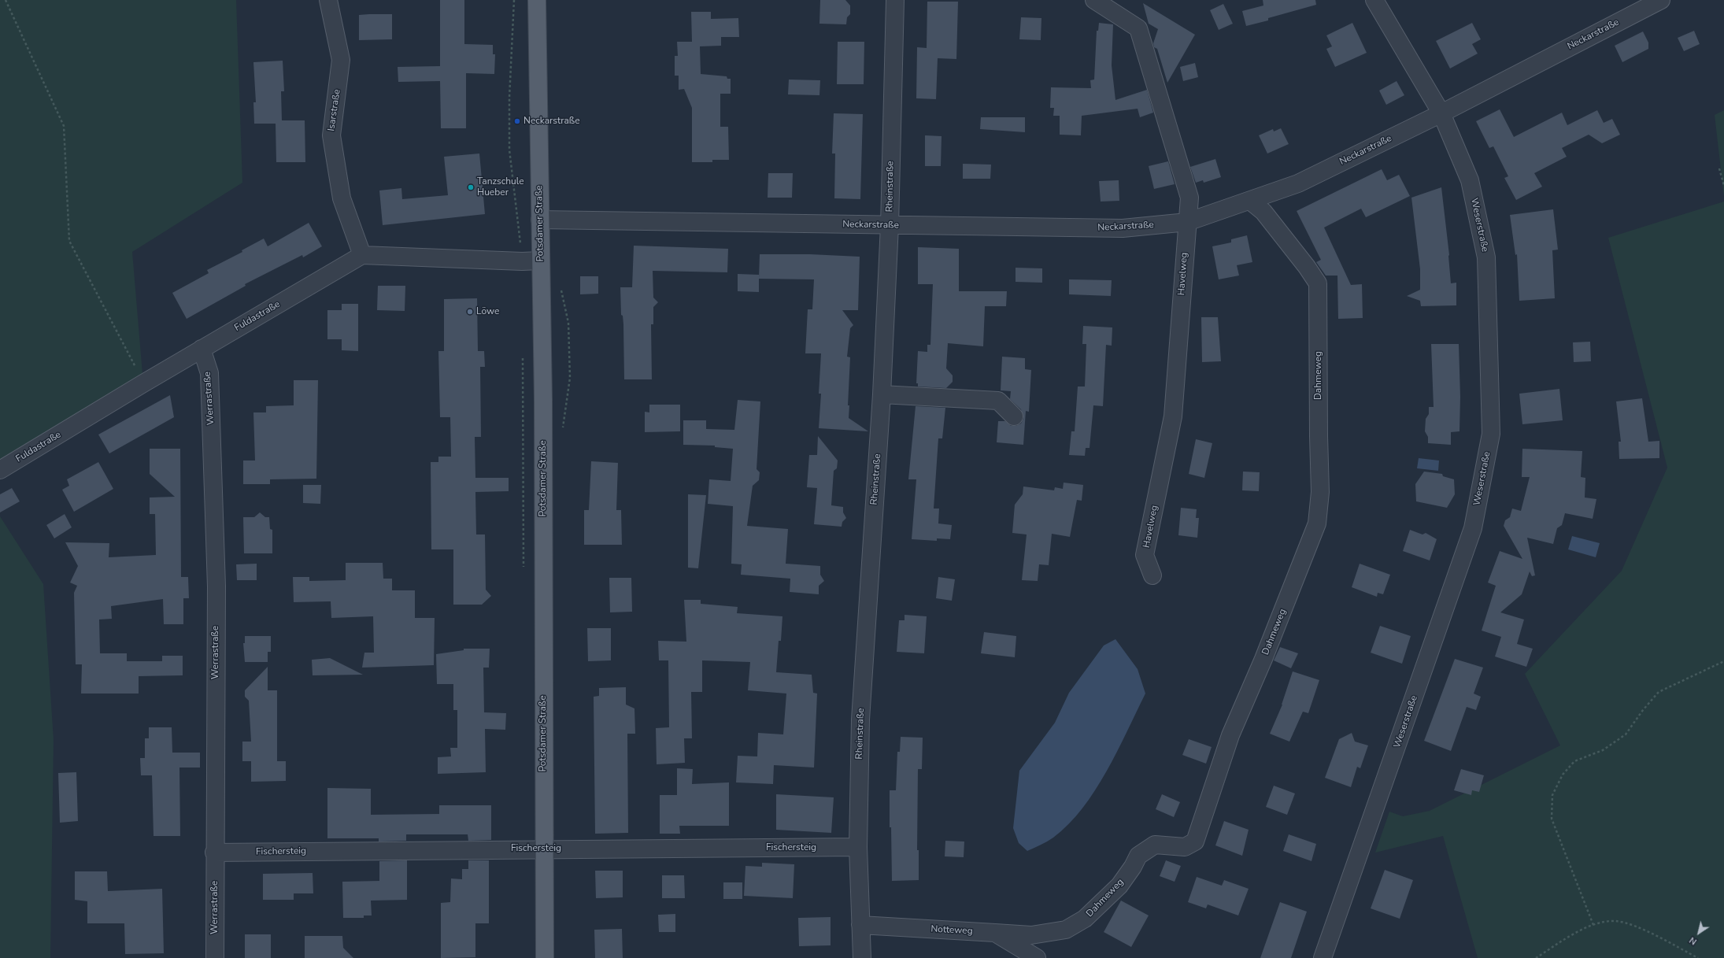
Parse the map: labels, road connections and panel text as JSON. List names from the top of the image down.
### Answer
{
  "streets": {
    "main road": ["Potsdamer Straße"],
    "street": [
      "Neckarstraße",
      "Isarstraße",
      "Rheinstraße",
      "Weserstraße",
      "Havelweg",
      "Fuldastraße",
      "Dahmeweg",
      "Werrastraße",
      "Fischersteig",
      "Notteweg"
    ]
  },
  "crossings": [
    ["Neckarstraße", "Rheinstraße"],
    ["Neckarstraße", "Potsdamer Straße"],
    ["Neckarstraße", "Weserstraße"],
    ["Neckarstraße", "Havelweg"],
    ["Neckarstraße", "Dahmeweg"],
    ["Isarstraße", "Fuldastraße"],
    ["Rheinstraße", "Fischersteig"],
    ["Rheinstraße", "Notteweg"],
    ["Potsdamer Straße", "Fischersteig"],
    ["Fuldastraße", "Werrastraße"],
    ["Dahmeweg", "Notteweg"],
    ["Werrastraße", "Fischersteig"]
  ],
  "places": ["Neckarstraße", "Tanzschule Hueber", "Löwe"],
  "north": "bottom left"
}
